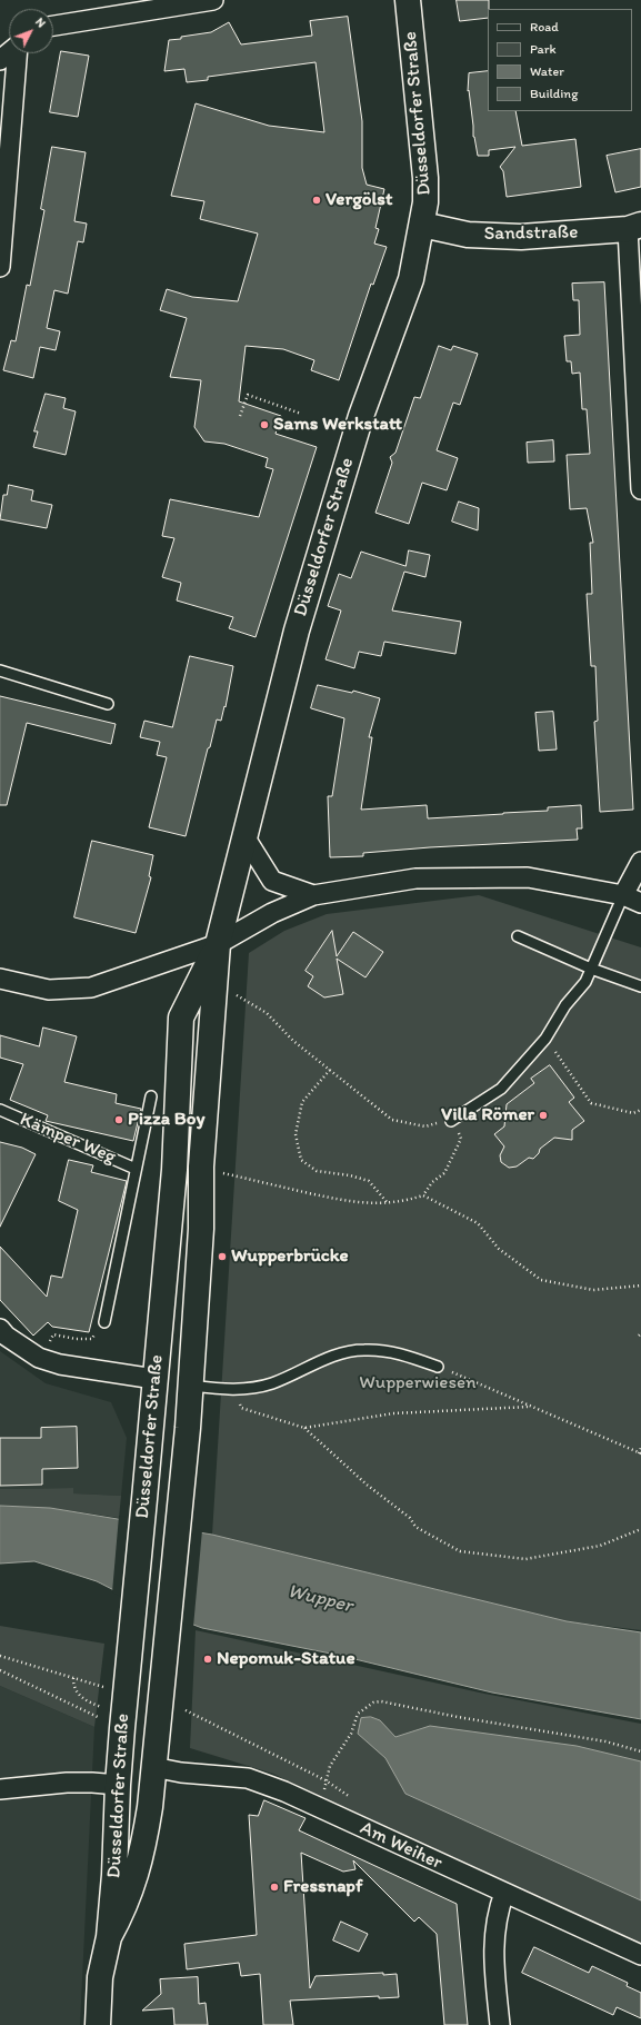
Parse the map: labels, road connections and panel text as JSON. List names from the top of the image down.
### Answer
{
  "streets": {
    "main road": ["Düsseldorfer Straße", "Sandstraße"],
    "street": ["Am Weiher"],
    "lane": ["Kämper Weg"]
  },
  "crossings": [
    ["Düsseldorfer Straße", "Sandstraße"],
    ["Düsseldorfer Straße", "Am Weiher"]
  ],
  "water": ["Wupper"],
  "parks": ["Wupperwiesen"],
  "places": [
    "Vergölst",
    "Sams Werkstatt",
    "Villa Römer",
    "Pizza Boy",
    "Wupperbrücke",
    "Nepomuk-Statue",
    "Fressnapf"
  ],
  "legend": [
    "Road",
    "Park",
    "Water",
    "Building"
  ],
  "north": "top right"
}
